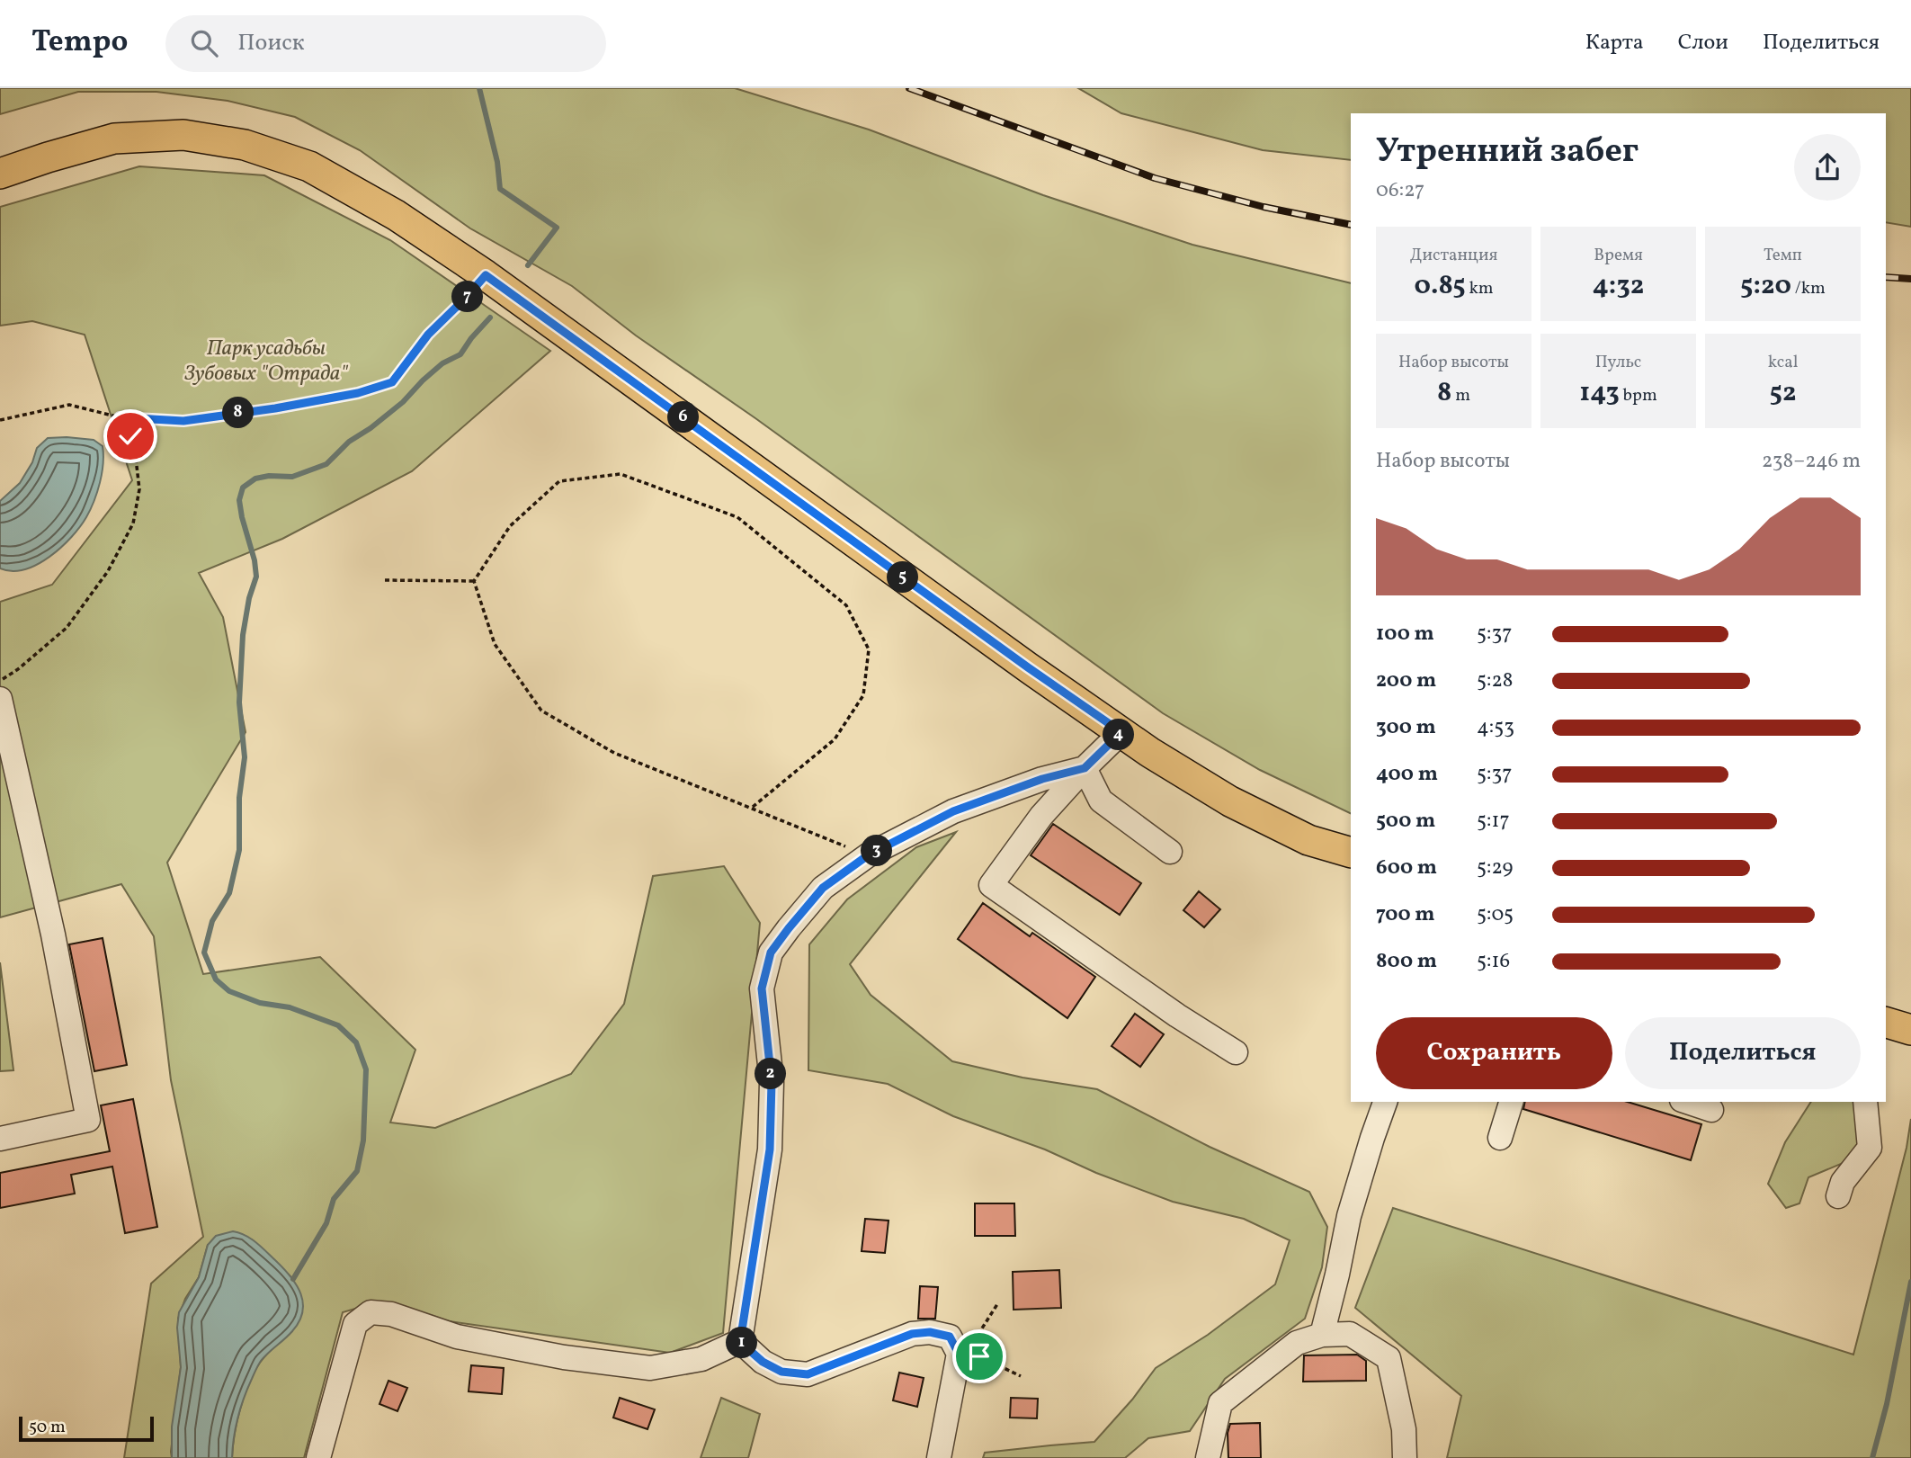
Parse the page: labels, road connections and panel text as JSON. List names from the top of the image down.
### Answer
{
  "parks": ["Парк усадьбы Зубовых \"Отрада\""],
  "scale_bar": "50 m",
  "page": {
    "header": "Tempo",
    "search": "Поиск",
    "nav": ["Карта", "Слои", "Поделиться"],
    "heading": ["Утренний забег", "06:27"],
    "stats": [
      ["Дистанция", "0.85 km"],
      ["Время", "4:32"],
      ["Темп", "5:20 /km"],
      ["Набор высоты", "8 m"],
      ["Пульс", "143 bpm"],
      ["kcal", "52"]
    ],
    "pins": [
      "7",
      "8",
      "6",
      "5",
      "4",
      "3",
      "2",
      "1"
    ],
    "chart": ["Набор высоты", "238–246 m"],
    "list": [
      {
        "name": "100 m",
        "note": "5:37"
      },
      {
        "name": "200 m",
        "note": "5:28"
      },
      {
        "name": "300 m",
        "note": "4:53"
      },
      {
        "name": "400 m",
        "note": "5:37"
      },
      {
        "name": "500 m",
        "note": "5:17"
      },
      {
        "name": "600 m",
        "note": "5:29"
      },
      {
        "name": "700 m",
        "note": "5:05"
      },
      {
        "name": "800 m",
        "note": "5:16"
      }
    ],
    "buttons": ["Сохранить", "Поделиться"],
    "scale": "50 m"
  }
}
